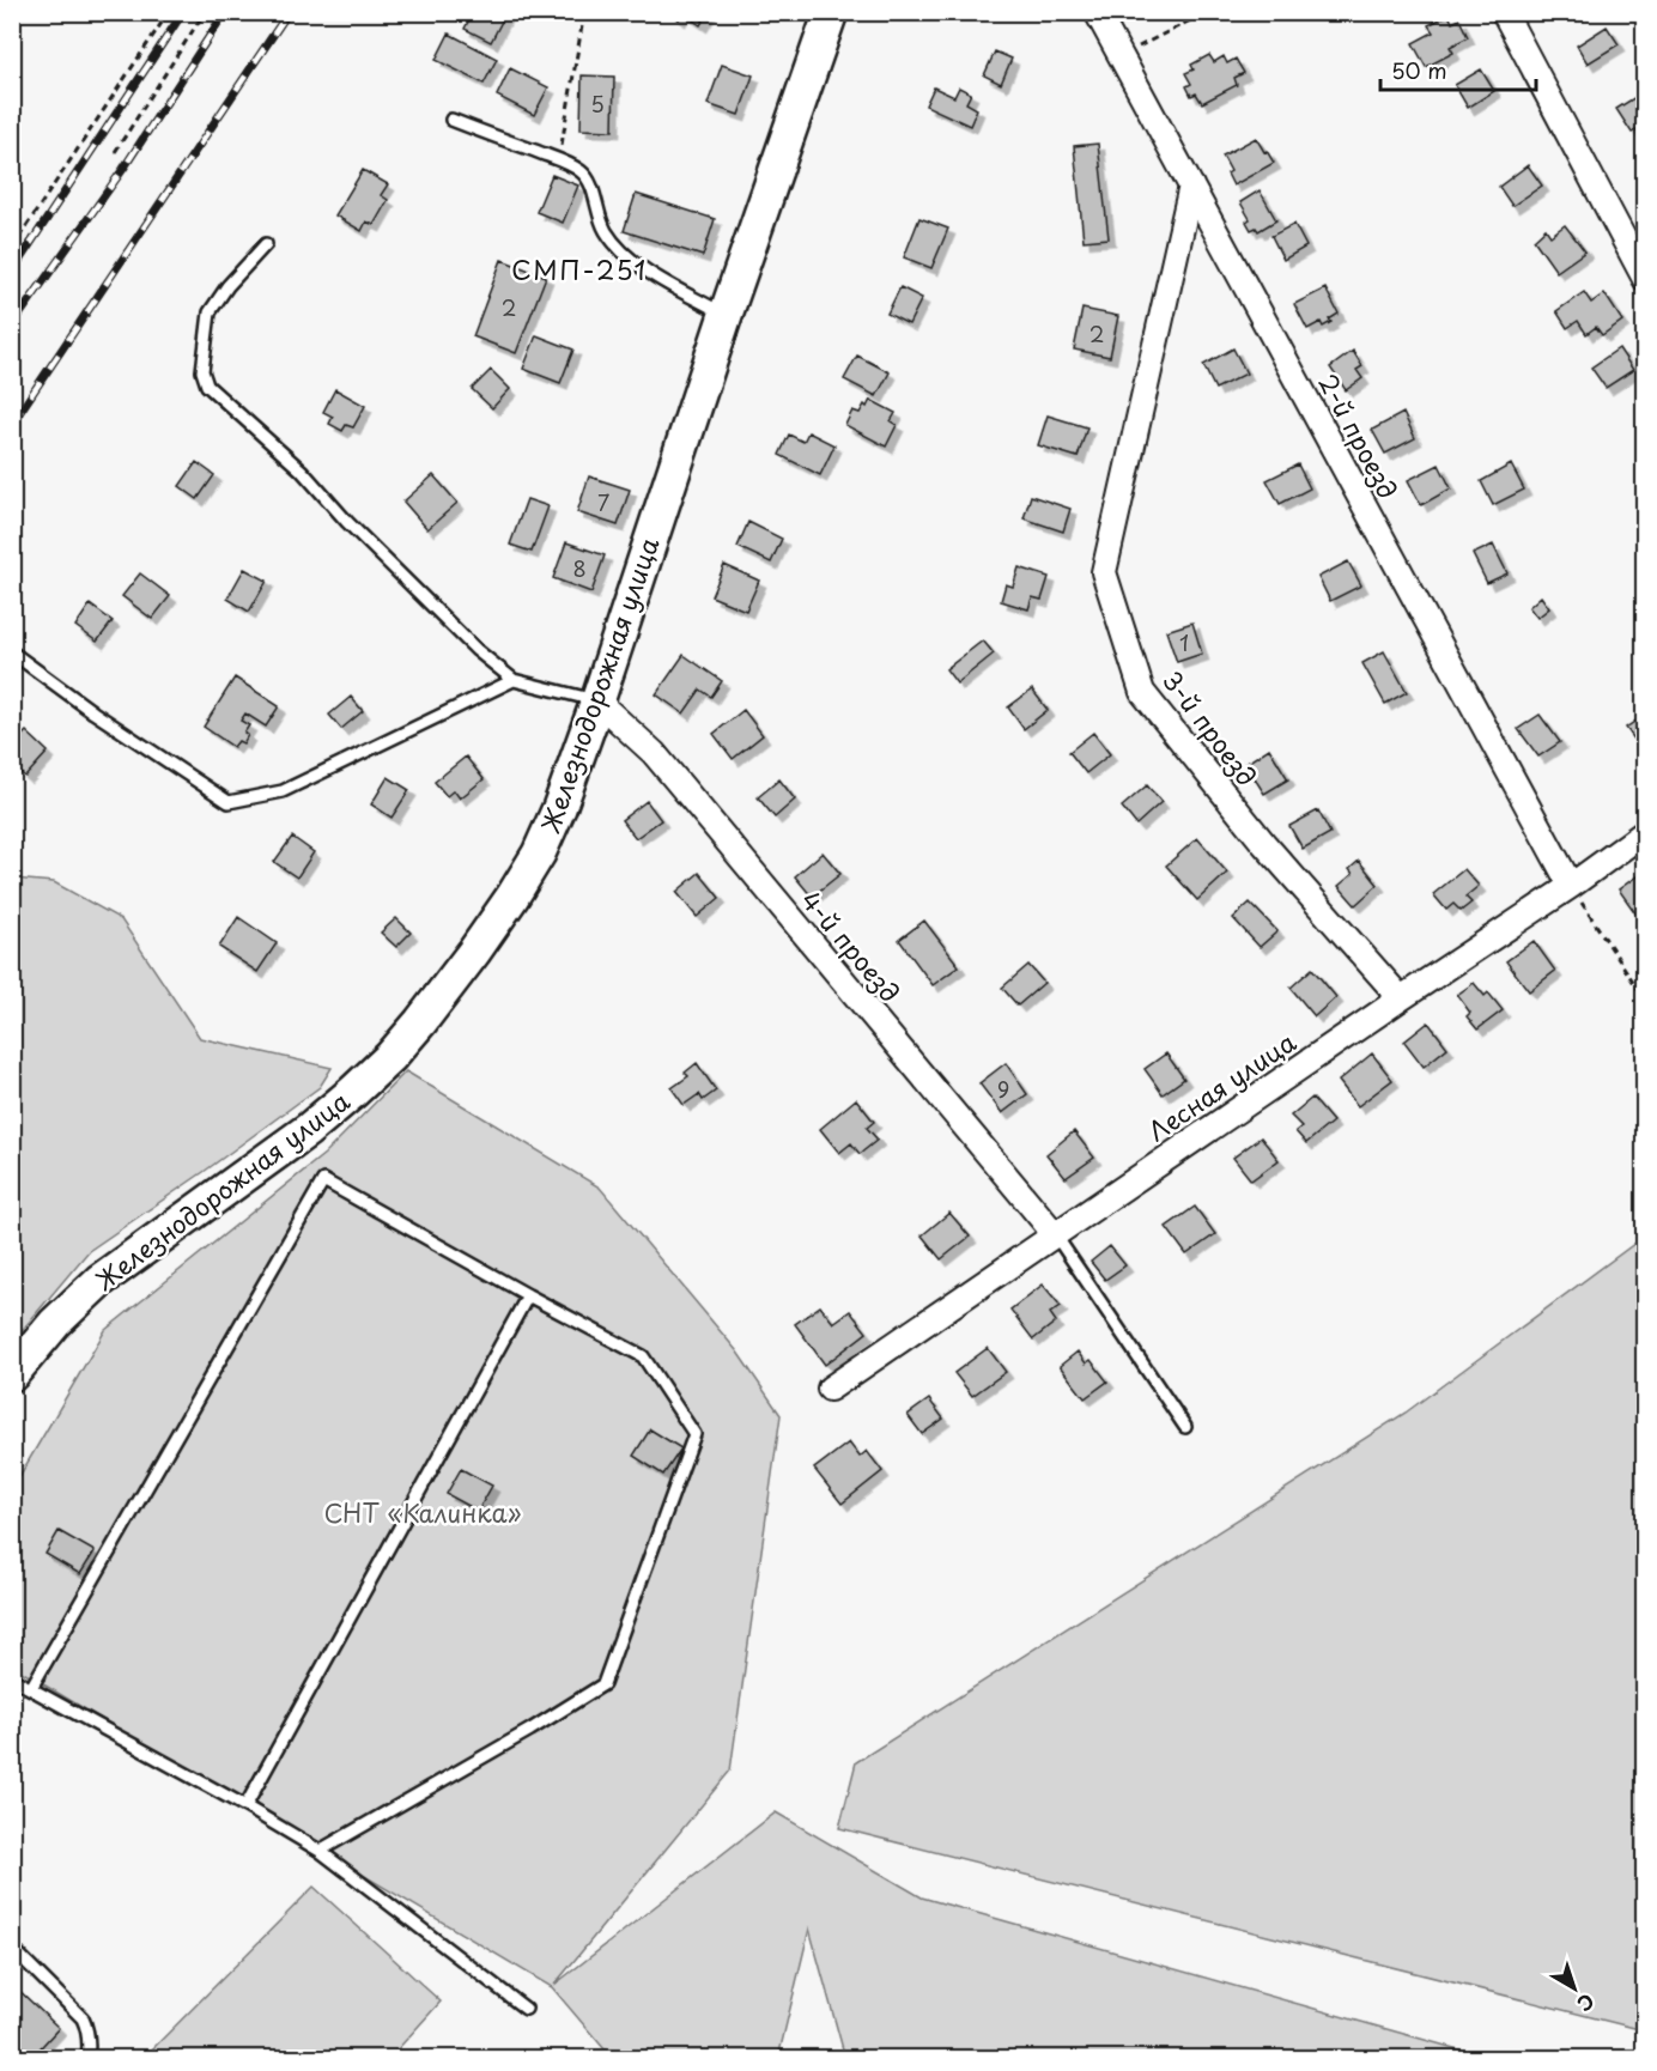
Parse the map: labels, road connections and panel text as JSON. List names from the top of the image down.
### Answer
{
  "streets": {
    "street": [
      "2-й проезд",
      "Железнодорожная улица",
      "3-й проезд",
      "4-й проезд",
      "Лесная улица"
    ]
  },
  "crossings": [
    ["2-й проезд", "3-й проезд"],
    ["2-й проезд", "Лесная улица"],
    ["Железнодорожная улица", "4-й проезд"],
    ["3-й проезд", "Лесная улица"],
    ["4-й проезд", "Лесная улица"]
  ],
  "districts": ["СМП-251"],
  "parks": ["СНТ «Калинка»"],
  "house_numbers": [
    "5",
    "2",
    "2",
    "7",
    "8",
    "1",
    "9"
  ],
  "scale_bar": "50 m",
  "north": "bottom right"
}
